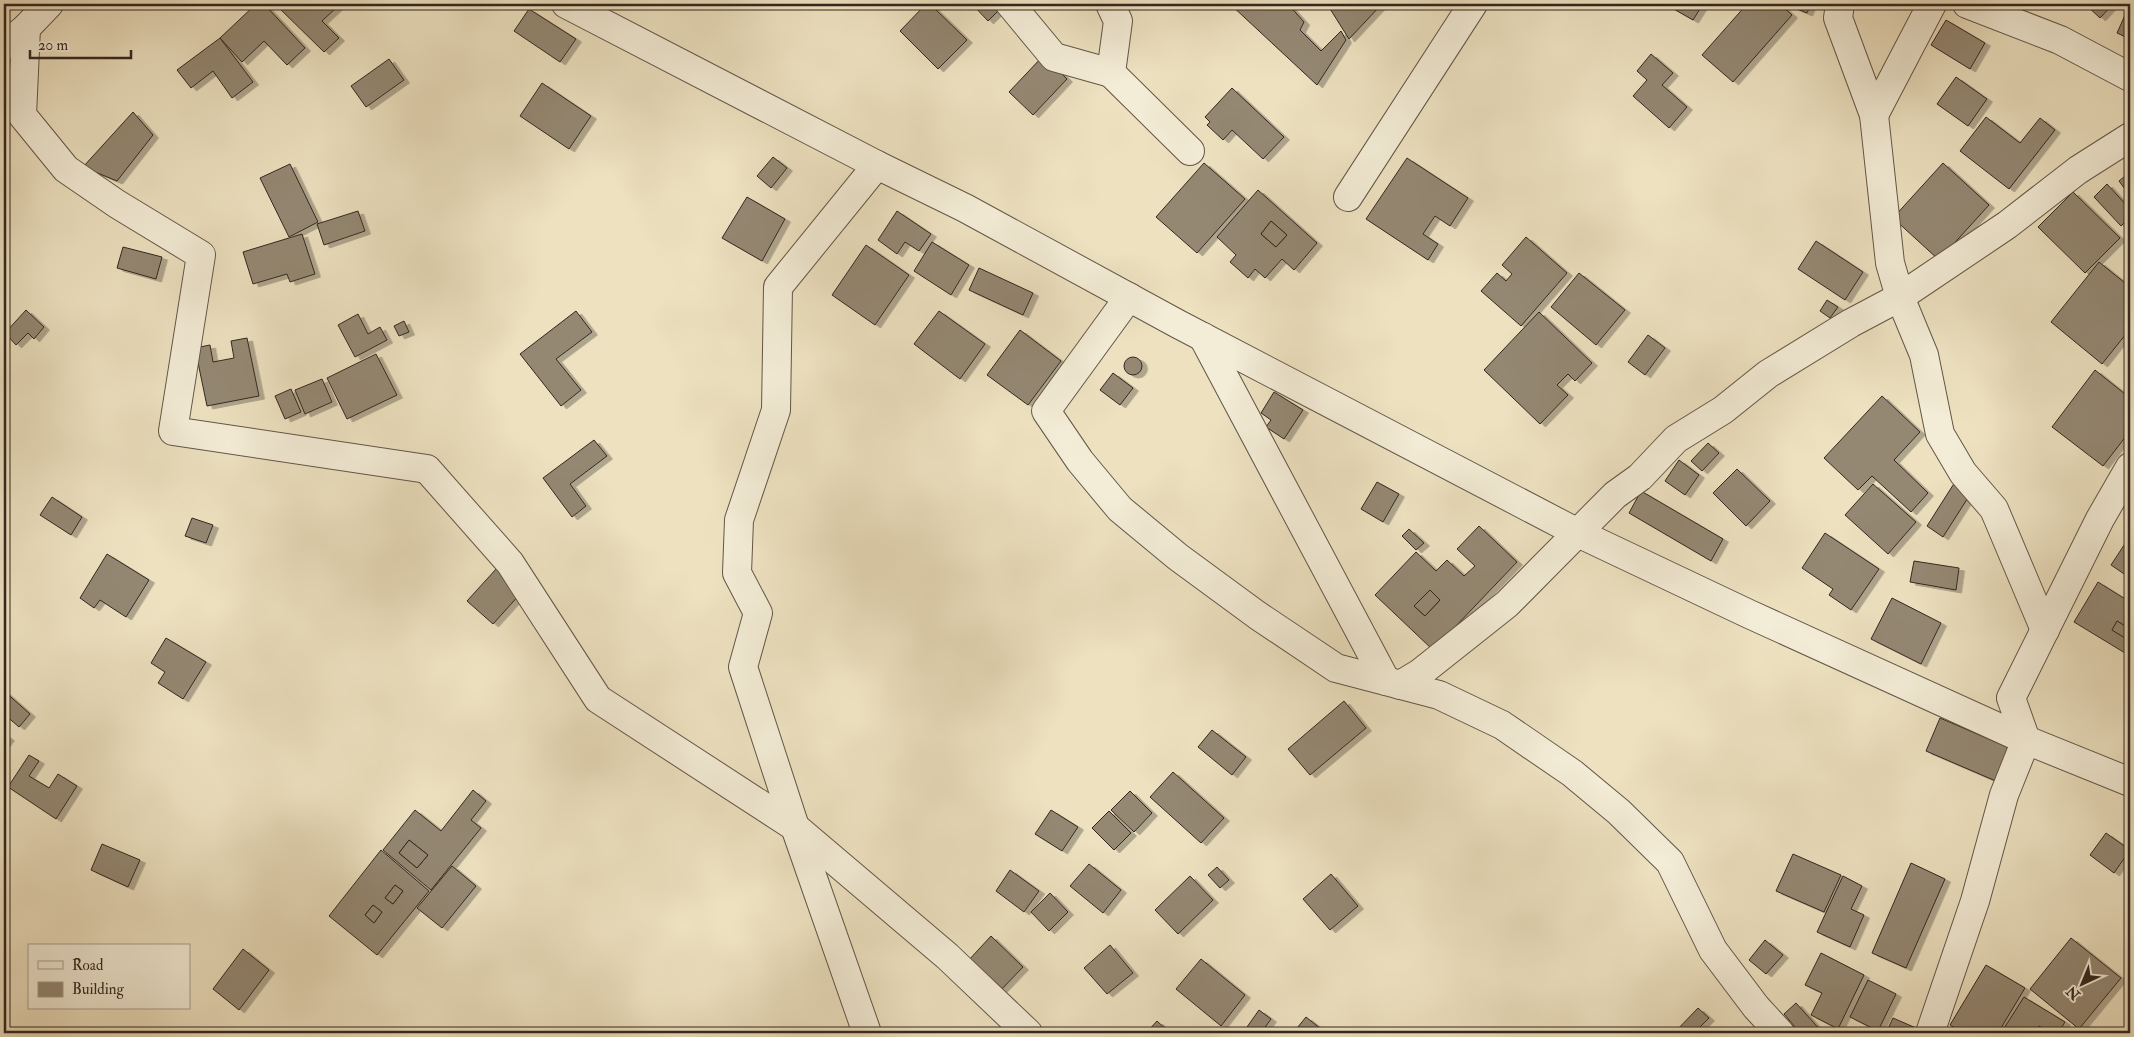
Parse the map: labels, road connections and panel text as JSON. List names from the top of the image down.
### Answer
{
  "legend": ["Road", "Building"],
  "scale_bar": "20 m",
  "north": "bottom left"
}
